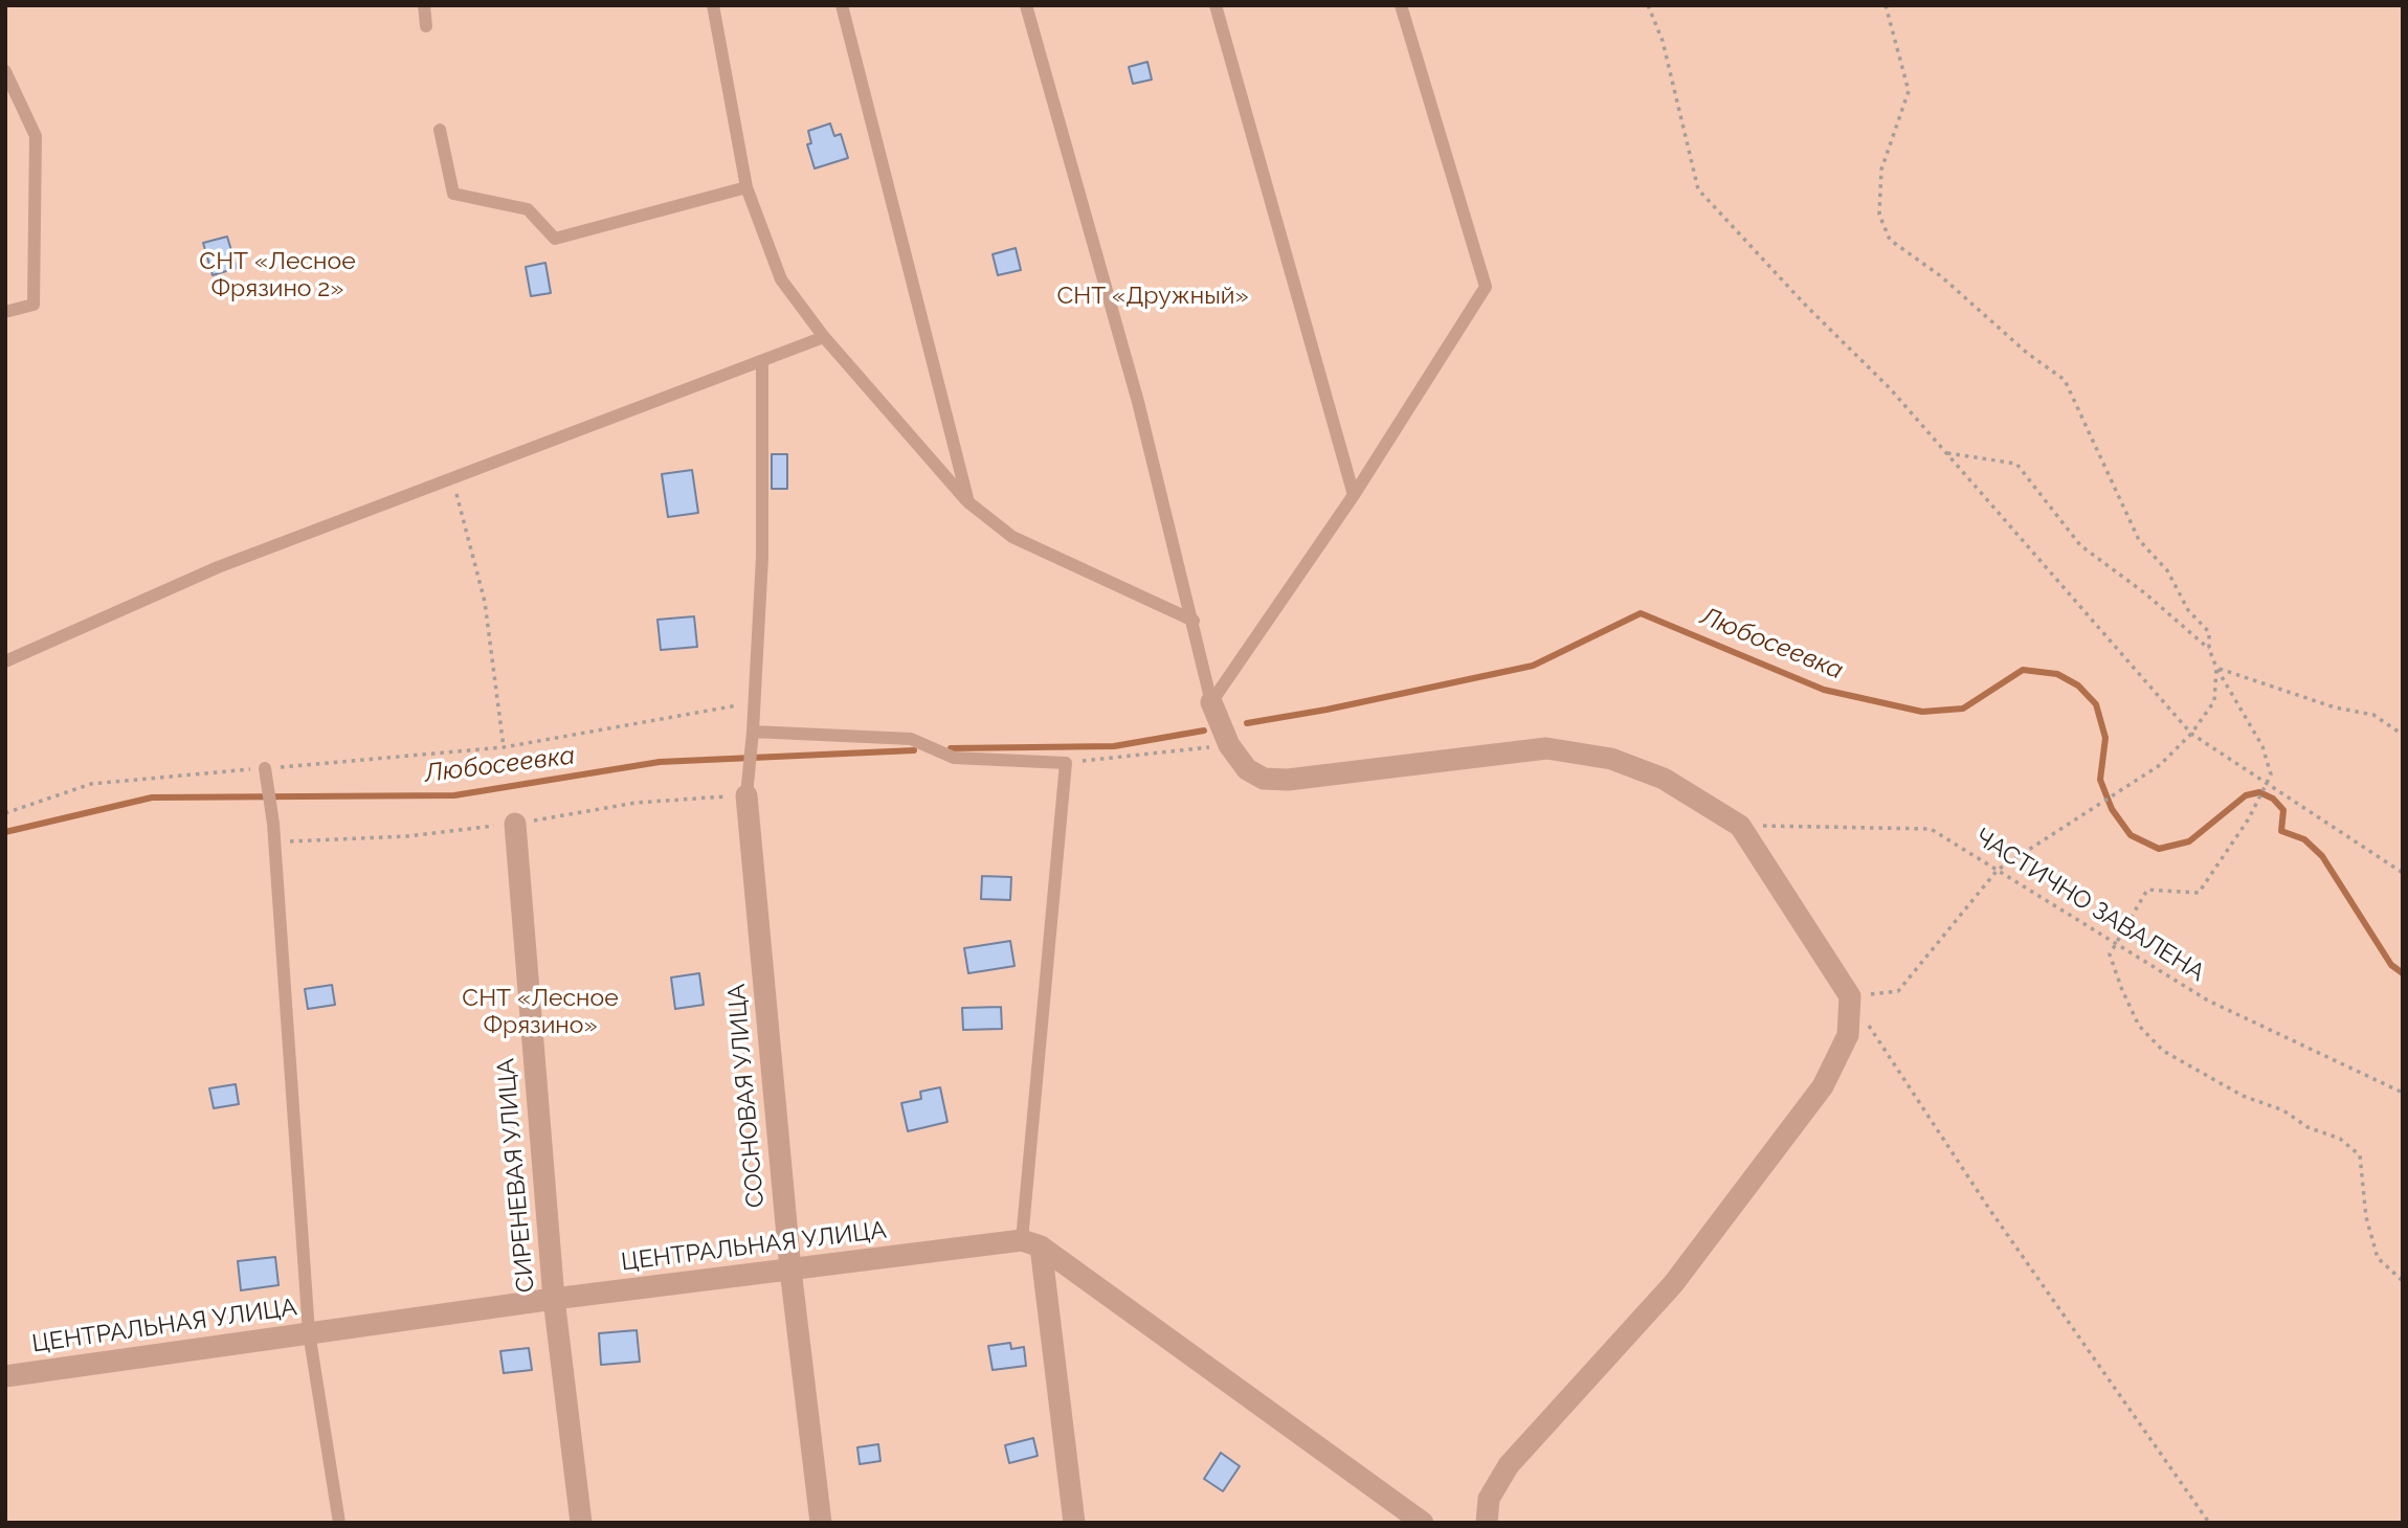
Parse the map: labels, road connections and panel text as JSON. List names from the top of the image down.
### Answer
{
  "streets": {
    "street": ["СОСНОВАЯ УЛИЦА", "СИРЕНЕВАЯ УЛИЦА", "ЦЕНТРАЛЬНАЯ УЛИЦА"],
    "path": ["ЧАСТИЧНО ЗАВАЛЕНА"]
  },
  "crossings": [
    ["СОСНОВАЯ УЛИЦА", "ЦЕНТРАЛЬНАЯ УЛИЦА"],
    ["СИРЕНЕВАЯ УЛИЦА", "ЦЕНТРАЛЬНАЯ УЛИЦА"]
  ],
  "water": ["Любосеевка"],
  "parks": ["СНТ «Лесное Фрязино 2»", "СНТ «Дружный»", "СНТ «Лесное Фрязино»"]
}
